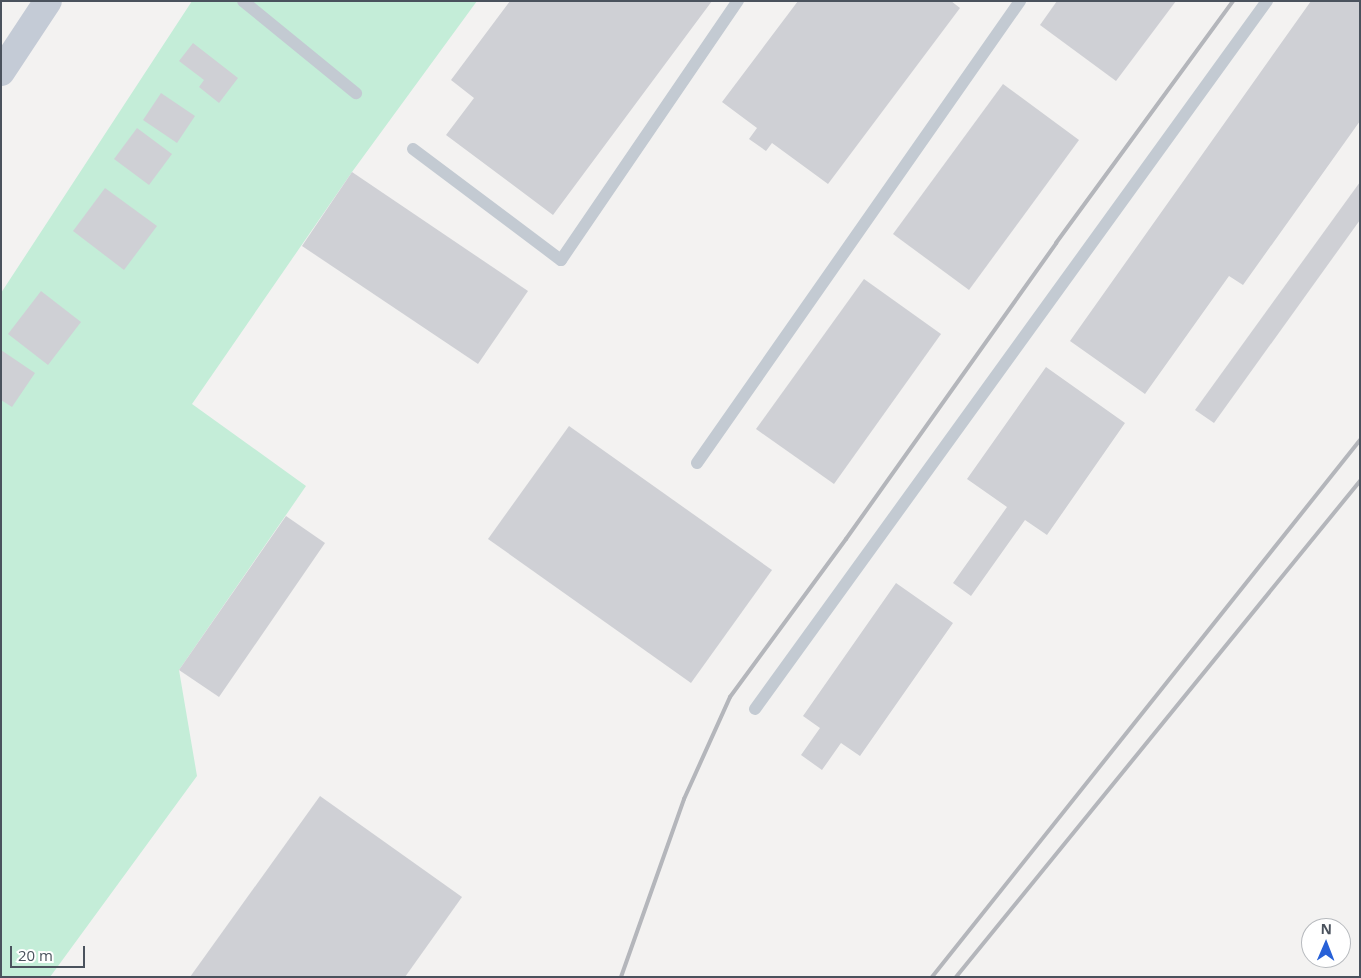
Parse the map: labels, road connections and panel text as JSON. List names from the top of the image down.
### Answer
{
  "scale_bar": "20 m",
  "north": "top"
}
